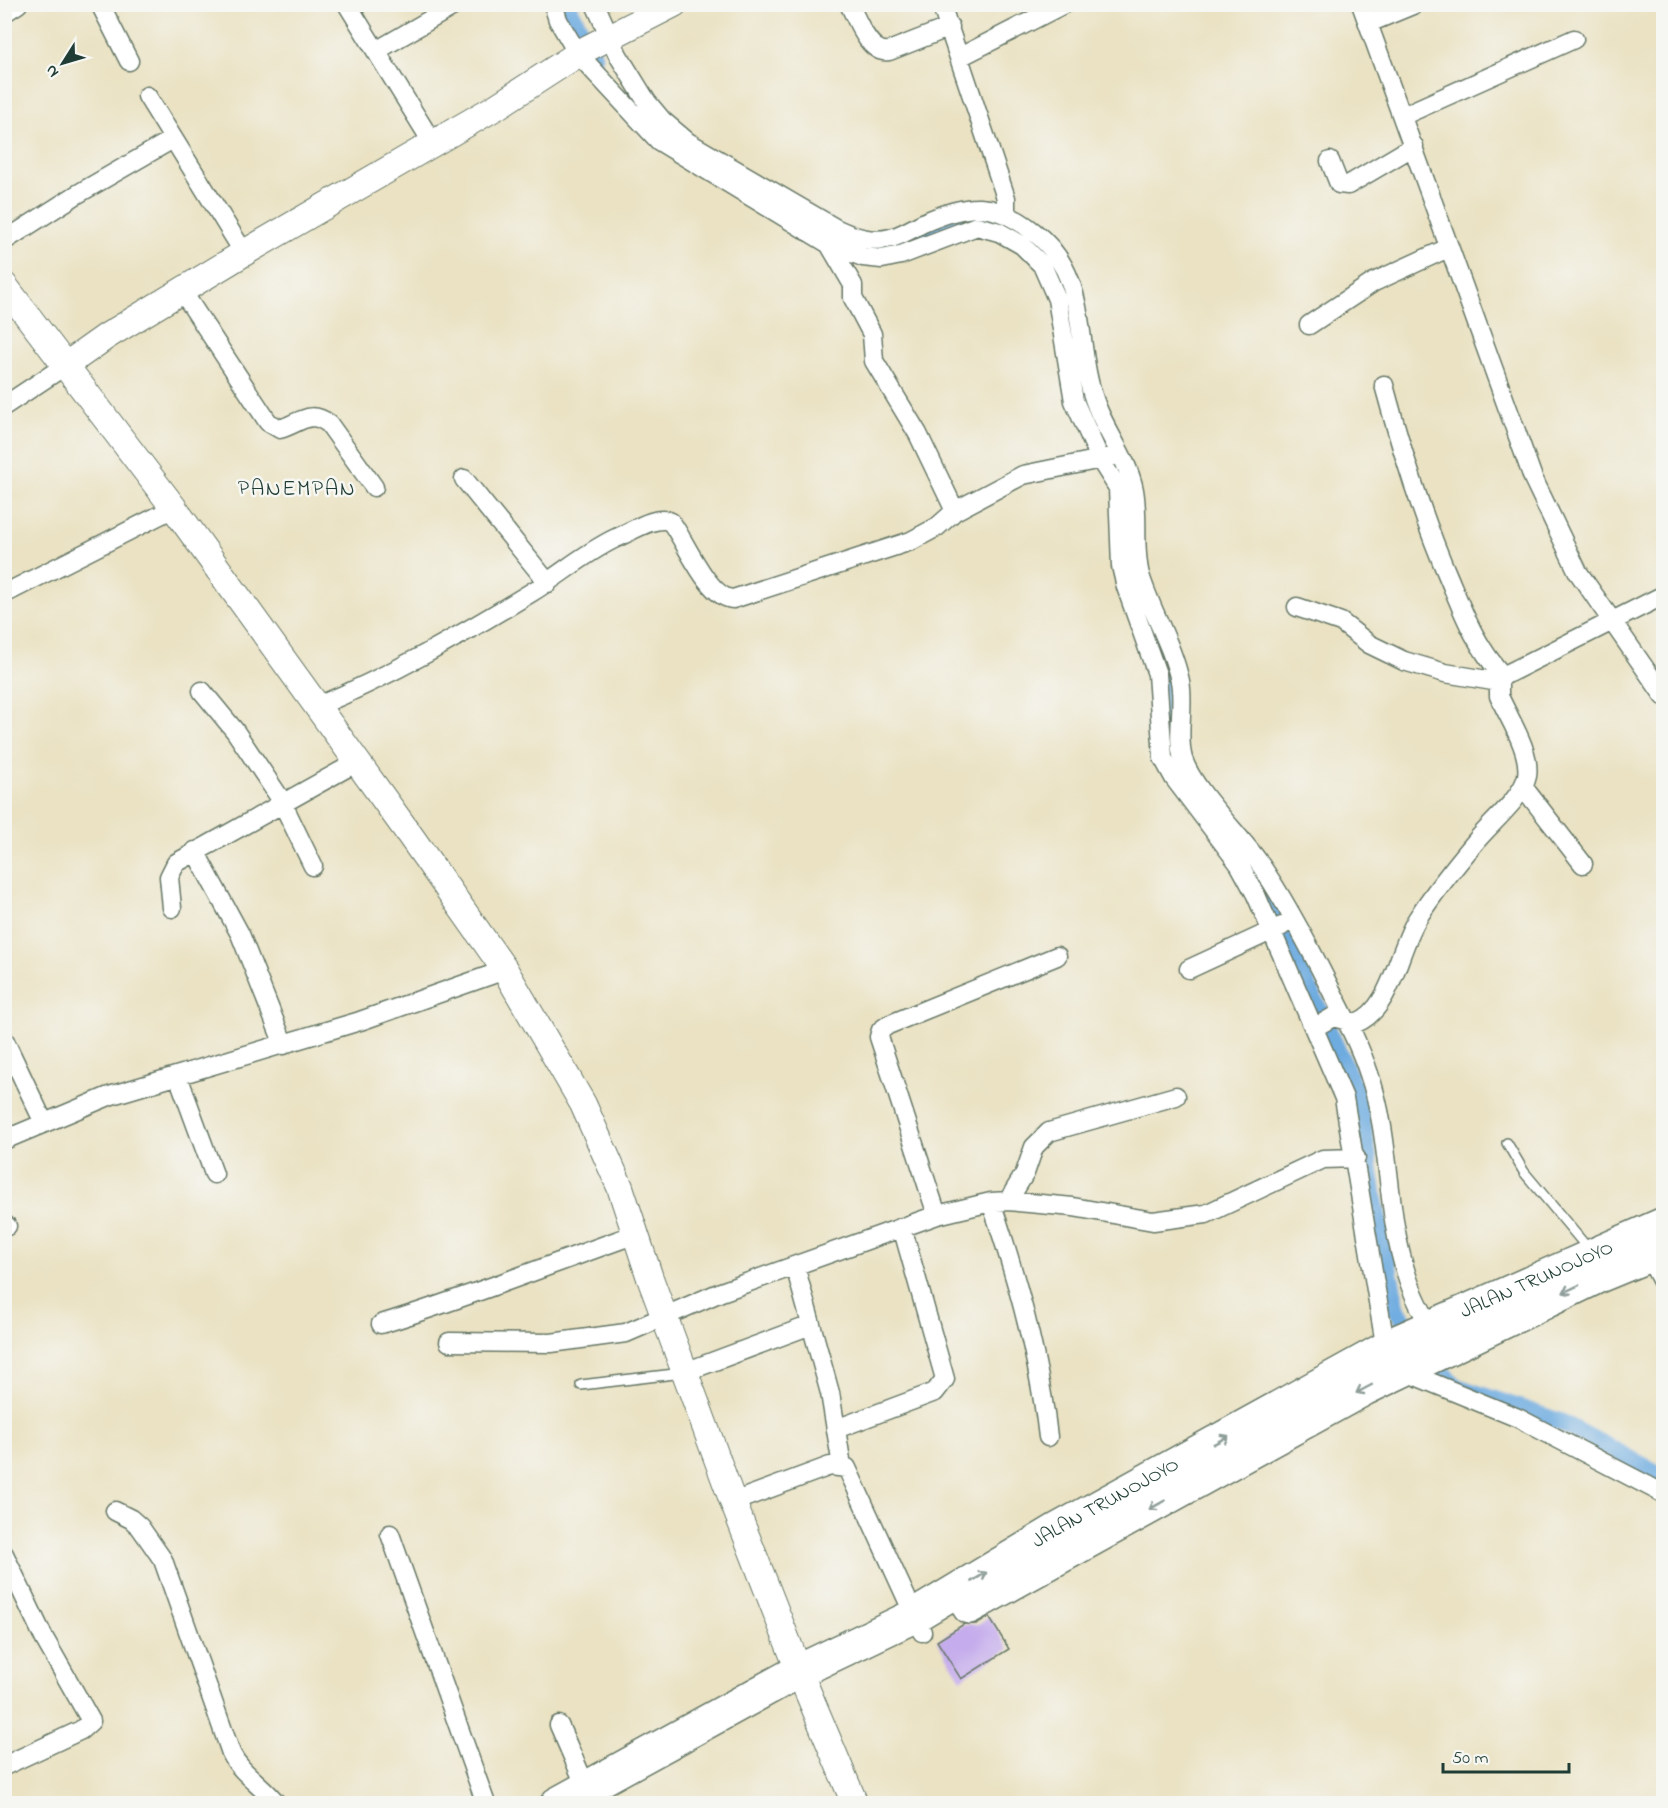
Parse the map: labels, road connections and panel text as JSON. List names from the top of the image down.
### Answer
{
  "streets": {
    "highway": ["JALAN TRUNOJOYO"]
  },
  "districts": ["PANEMPAN"],
  "scale_bar": "50 m",
  "north": "bottom left"
}
